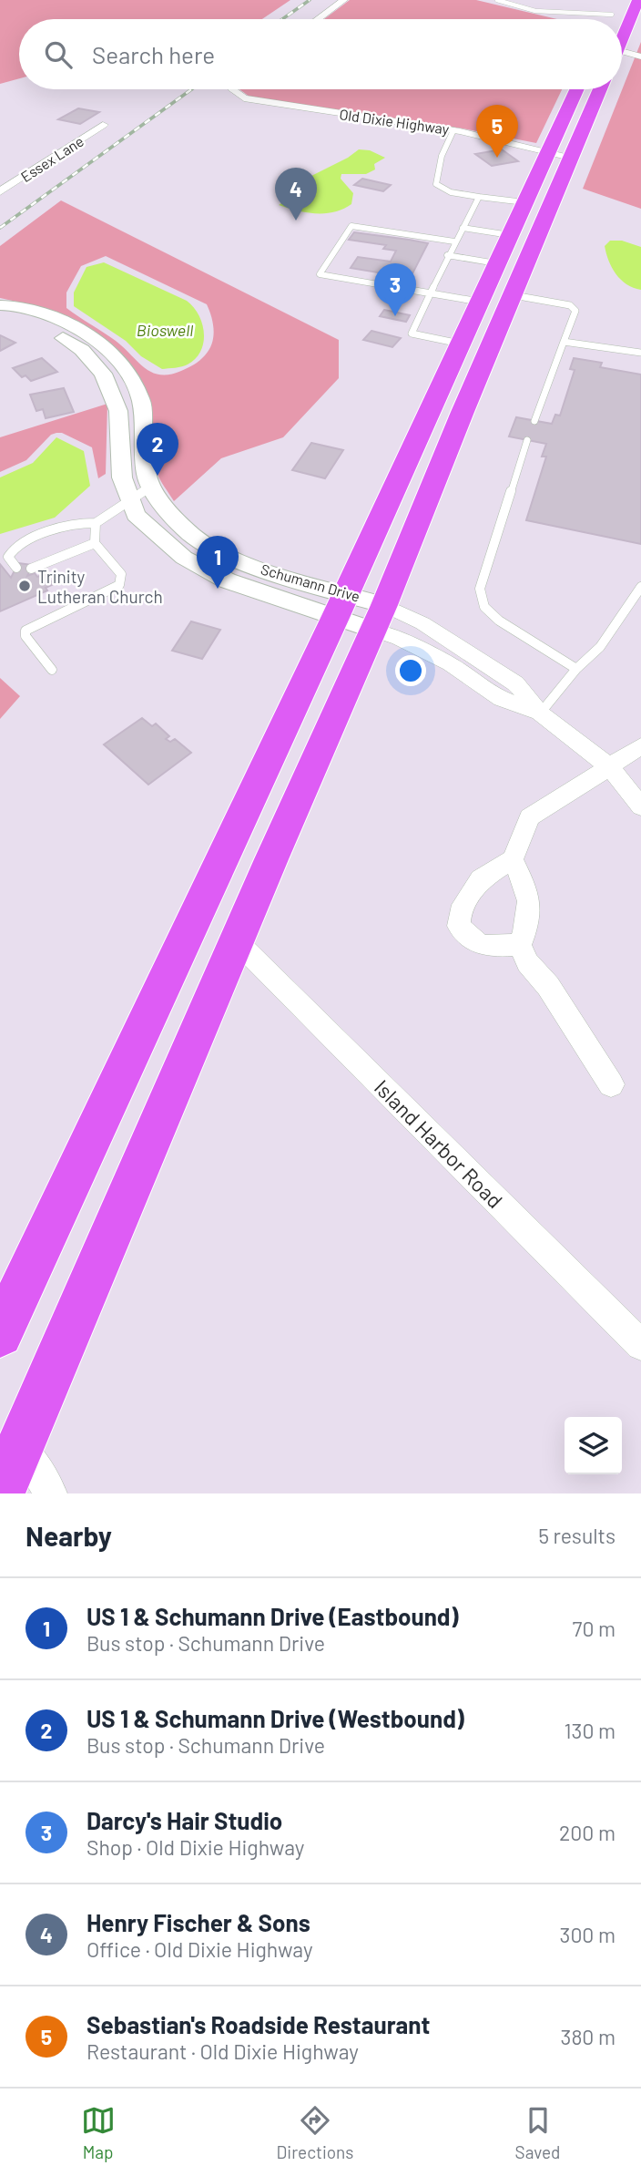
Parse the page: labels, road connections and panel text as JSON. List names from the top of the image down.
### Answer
{
  "streets": {
    "street": [
      "Old Dixie Highway",
      "Essex Lane",
      "Schumann Drive",
      "Island Harbor Road"
    ]
  },
  "water": ["Bioswell"],
  "places": ["Trinity Lutheran Church"],
  "page": {
    "search": "Search here",
    "pins": [
      "5",
      "4",
      "3",
      "2",
      "1"
    ],
    "heading": ["Nearby", "5 results"],
    "list": [
      {
        "mark": "1",
        "name": "US 1 & Schumann Drive (Eastbound)",
        "note": "Bus stop · Schumann Drive",
        "value": "70 m"
      },
      {
        "mark": "2",
        "name": "US 1 & Schumann Drive (Westbound)",
        "note": "Bus stop · Schumann Drive",
        "value": "130 m"
      },
      {
        "mark": "3",
        "name": "Darcy's Hair Studio",
        "note": "Shop · Old Dixie Highway",
        "value": "200 m"
      },
      {
        "mark": "4",
        "name": "Henry Fischer & Sons",
        "note": "Office · Old Dixie Highway",
        "value": "300 m"
      },
      {
        "mark": "5",
        "name": "Sebastian's Roadside Restaurant",
        "note": "Restaurant · Old Dixie Highway",
        "value": "380 m"
      }
    ],
    "nav": ["Map", "Directions", "Saved"]
  }
}
